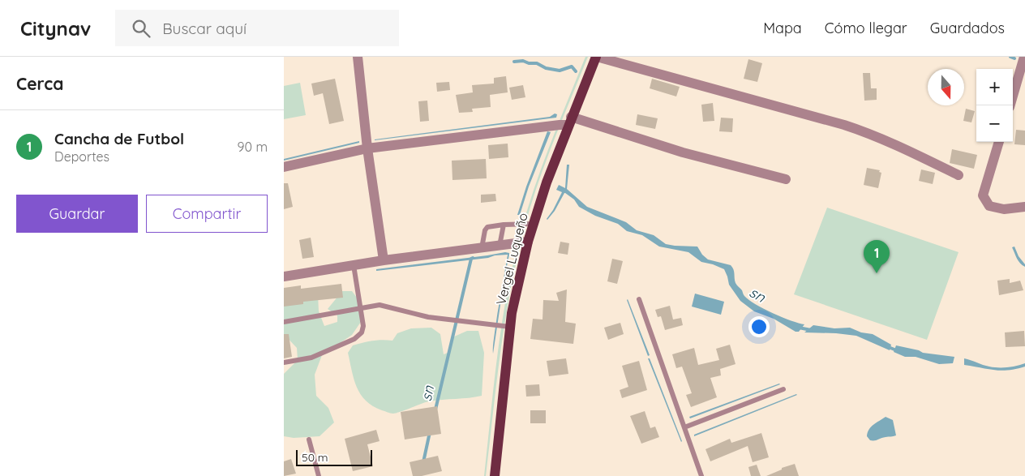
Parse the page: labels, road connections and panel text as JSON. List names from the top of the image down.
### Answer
{
  "streets": {
    "main road": ["Vergel Luqueño"]
  },
  "water": ["sn"],
  "scale_bar": "50 m",
  "north": "bottom",
  "page": {
    "header": "Citynav",
    "search": "Buscar aquí",
    "nav": ["Mapa", "Cómo llegar", "Guardados"],
    "heading": "Cerca",
    "map_buttons": ["+", "−"],
    "list": [
      {
        "mark": "1",
        "name": "Cancha de Futbol",
        "note": "Deportes",
        "value": "90 m"
      }
    ],
    "buttons": ["Guardar", "Compartir"],
    "pins": "1",
    "scale": "50 m"
  }
}
